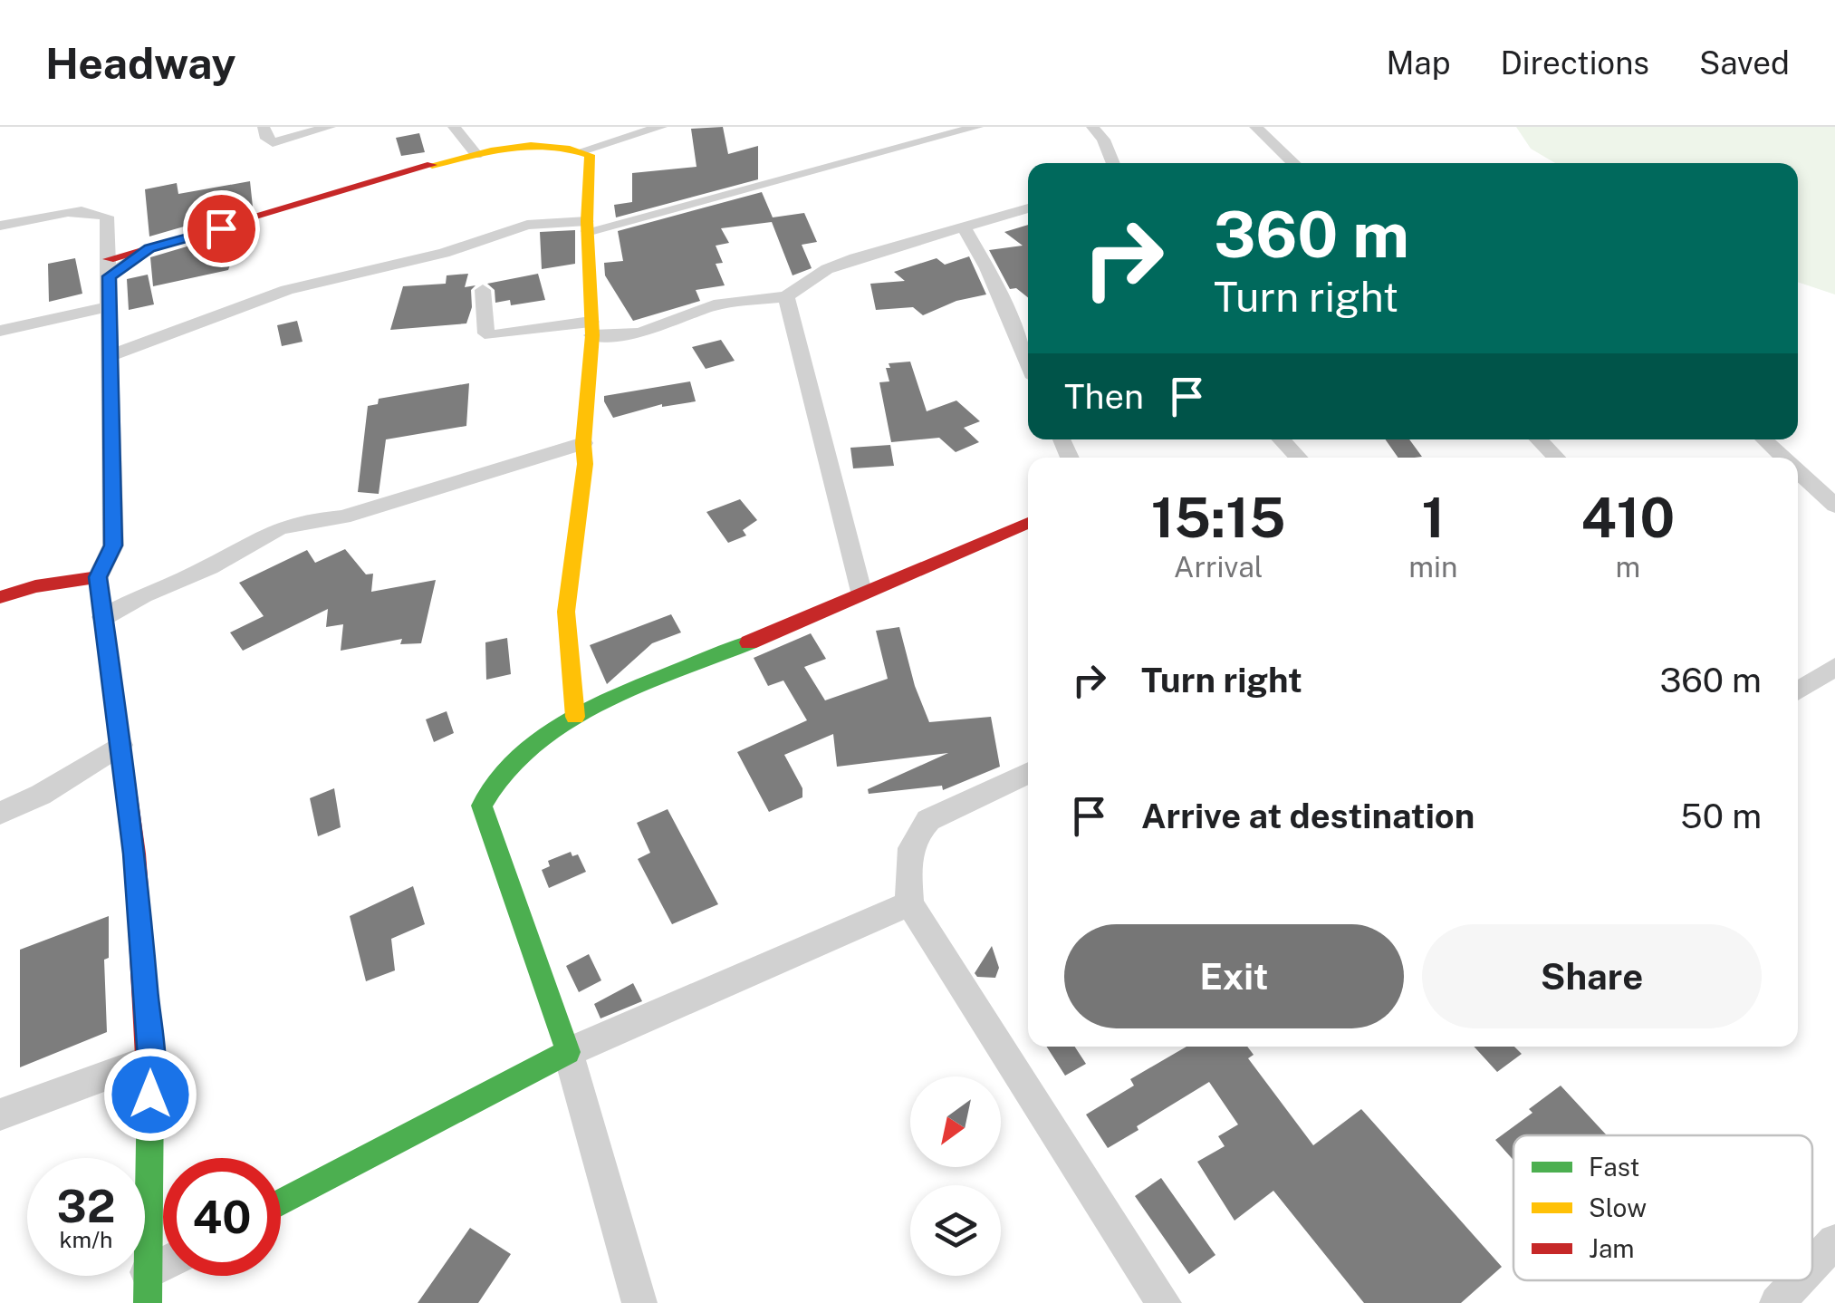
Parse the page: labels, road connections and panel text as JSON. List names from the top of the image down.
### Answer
{
  "legend": ["Fast", "Slow", "Jam"],
  "north": "bottom left",
  "page": {
    "header": "Headway",
    "nav": ["Map", "Directions", "Saved"],
    "turn": ["360 m", "Turn right"],
    "then": "Then",
    "eta": [
      "15:15",
      "Arrival",
      "1",
      "min",
      "410",
      "m"
    ],
    "list": [
      {
        "name": "Turn right",
        "value": "360 m"
      },
      {
        "name": "Arrive at destination",
        "value": "50 m"
      }
    ],
    "buttons": ["Exit", "Share"],
    "speed": "32 km/h",
    "limit": "40"
  }
}
